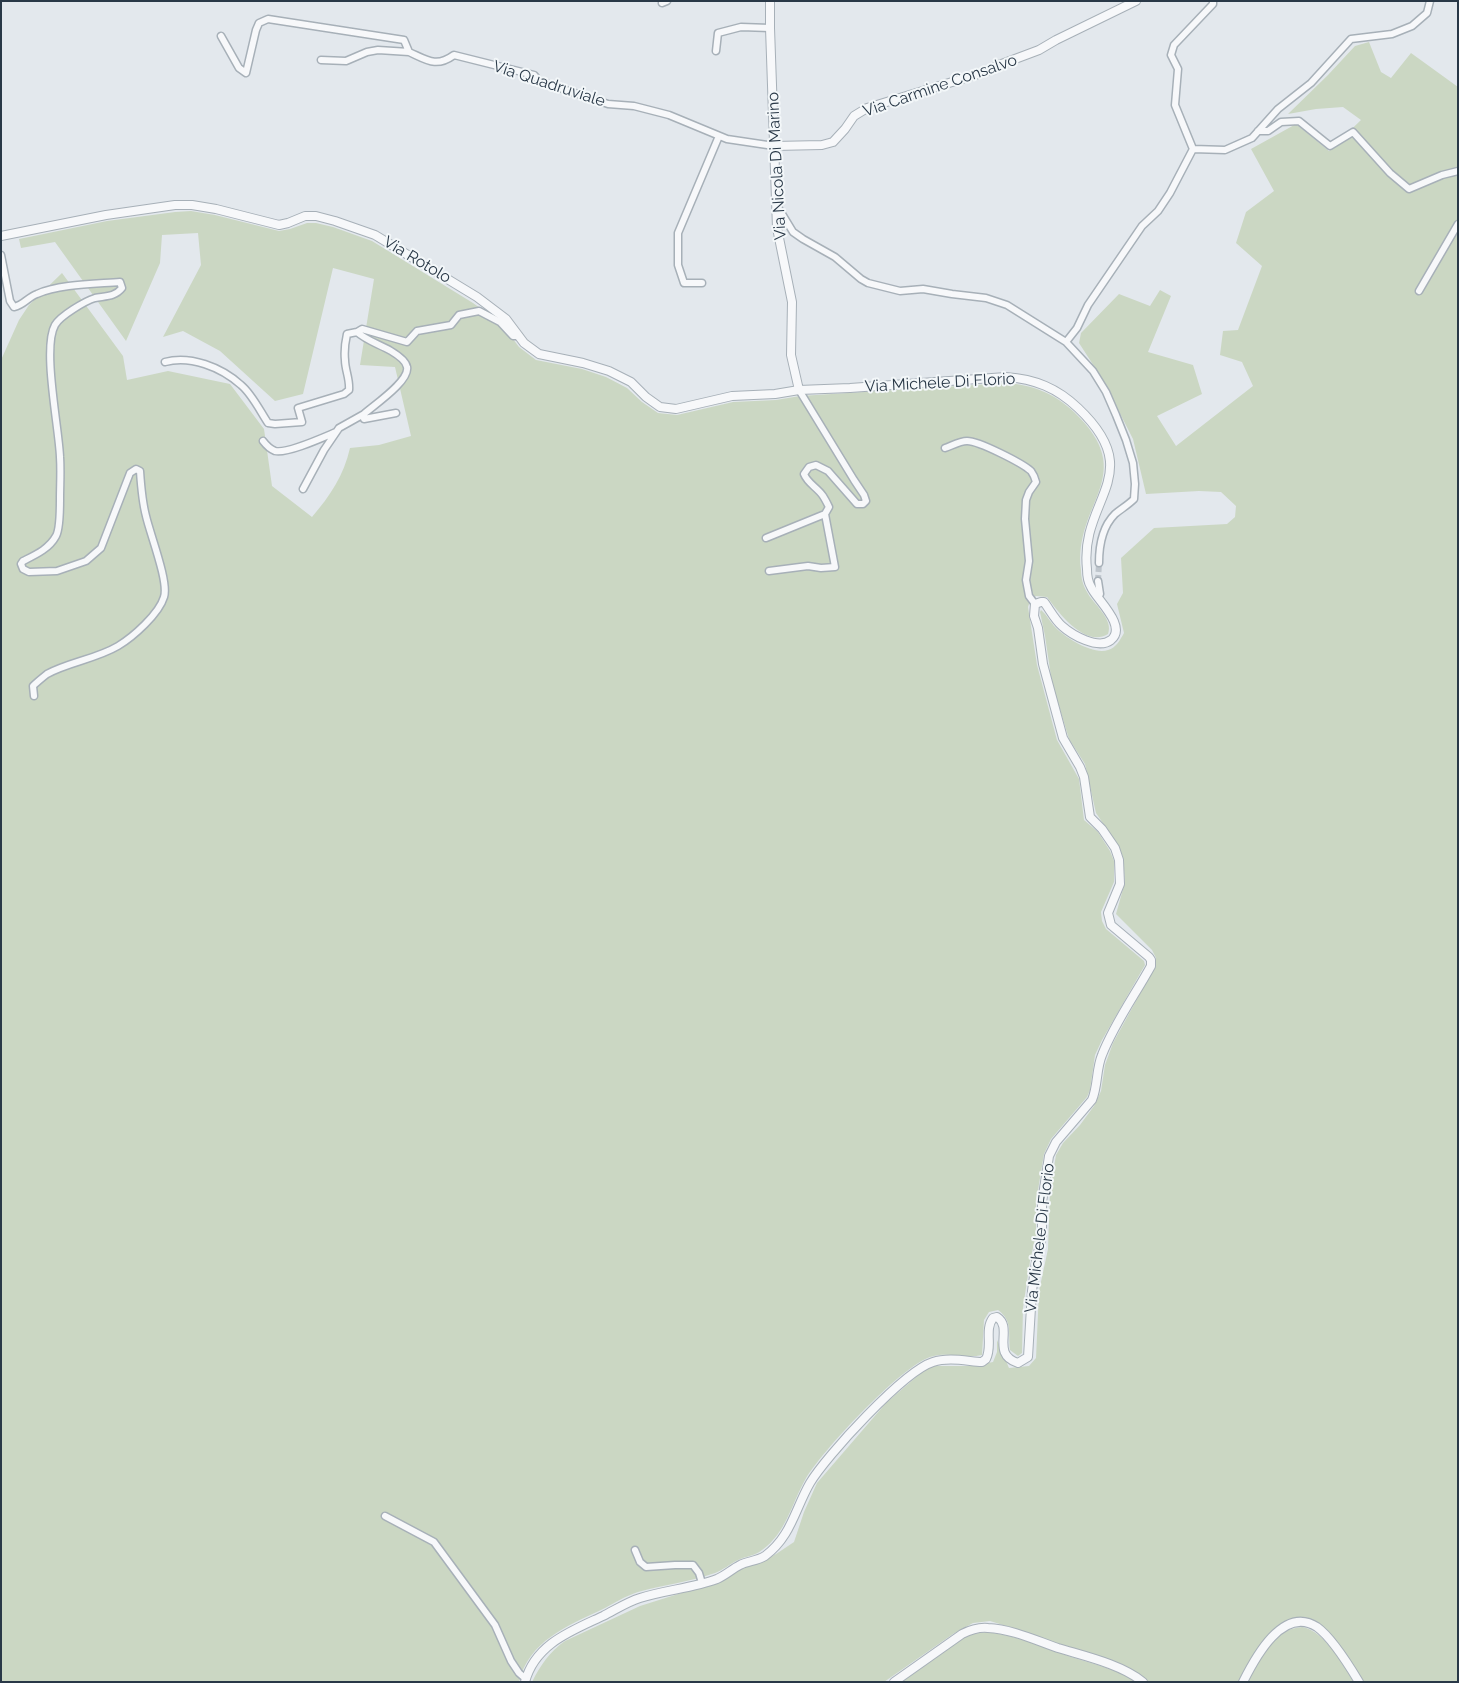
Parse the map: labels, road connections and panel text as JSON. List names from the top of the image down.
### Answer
{
  "streets": {
    "street": [
      "Via Quadruviale",
      "Via Carmine Consalvo",
      "Via Nicola Di Marino",
      "Via Rotolo",
      "Via Michele Di Florio"
    ]
  },
  "crossings": [
    ["Via Quadruviale", "Via Carmine Consalvo"],
    ["Via Quadruviale", "Via Nicola Di Marino"],
    ["Via Carmine Consalvo", "Via Nicola Di Marino"],
    ["Via Nicola Di Marino", "Via Rotolo"],
    ["Via Nicola Di Marino", "Via Michele Di Florio"],
    ["Via Rotolo", "Via Michele Di Florio"]
  ]
}
